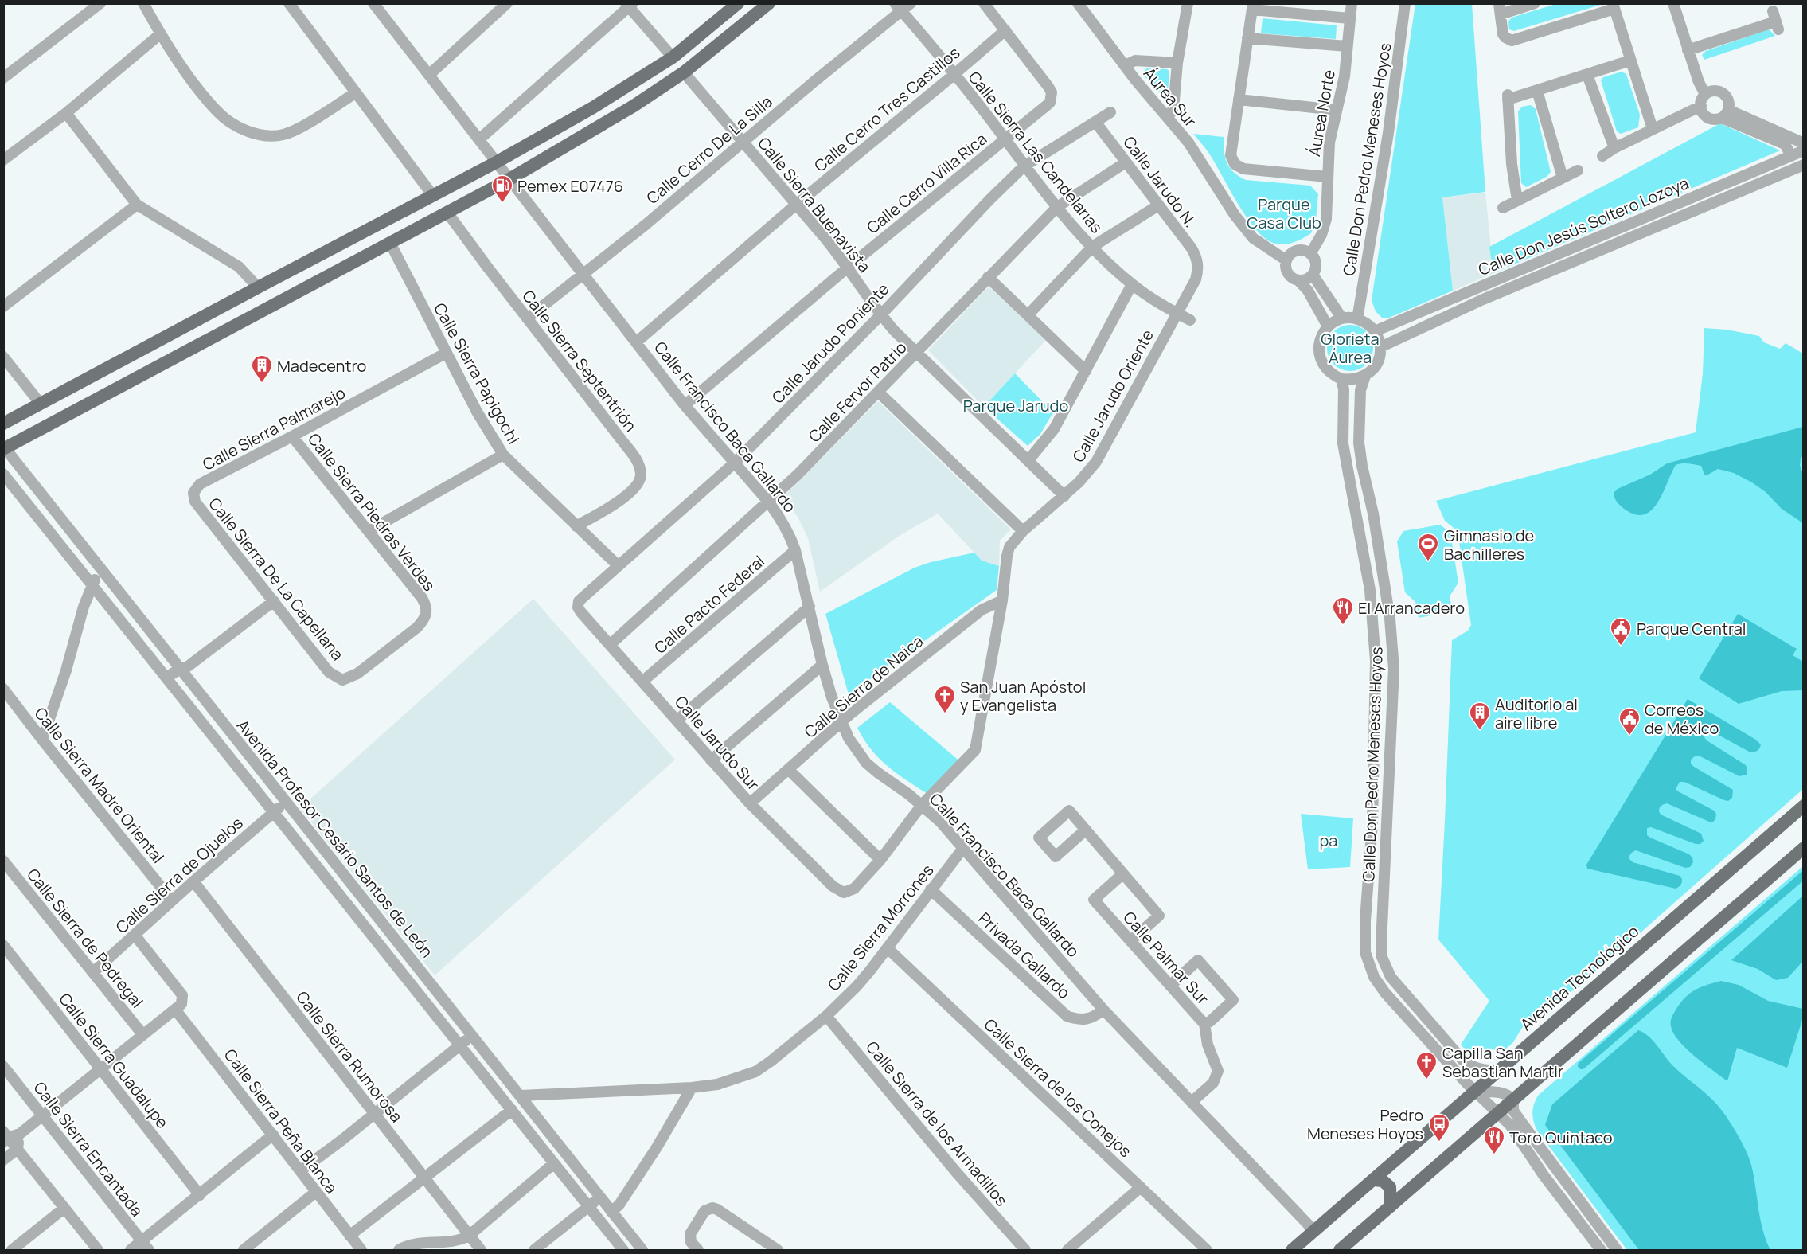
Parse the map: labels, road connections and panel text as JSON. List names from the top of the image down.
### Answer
{
  "streets": {
    "main road": ["Avenida Tecnológico"],
    "street": [
      "Áurea Sur",
      "Calle Cerro Tres Castillos",
      "Áurea Norte",
      "Calle Cerro De La Silla",
      "Calle Sierra Las Candelarias",
      "Calle Don Pedro Meneses Hoyos",
      "Calle Jarudo N.",
      "Calle Cerro Villa Rica",
      "Calle Sierra Buenavista",
      "Calle Don Jesús Soltero Lozoya",
      "Calle Jarudo Poniente",
      "Calle Sierra Septentrión",
      "Calle Sierra Papigochi",
      "Calle Fervor Patrio",
      "Calle Jarudo Oriente",
      "Calle Francisco Baca Gallardo",
      "Calle Sierra Palmarejo",
      "Calle Sierra Piedras Verdes",
      "Calle Sierra De La Capellana",
      "Calle Pacto Federal",
      "Calle Sierra de Naica",
      "Calle Jarudo Sur",
      "Calle Sierra Madre Oriental",
      "Avenida Profesor Cesário Santos de León",
      "Calle Sierra de Ojuelos",
      "Calle Sierra Morrones",
      "Calle Sierra de Pedregal",
      "Privada Gallardo",
      "Calle Palmar Sur",
      "Calle Sierra Rumorosa",
      "Calle Sierra Guadalupe",
      "Calle Sierra de los Conejos",
      "Calle Sierra Peña Blanca",
      "Calle Sierra de los Armadillos",
      "Calle Sierra Encantada"
    ]
  },
  "crossings": [
    ["Áurea Sur", "Áurea Norte"],
    ["Calle Cerro Tres Castillos", "Calle Sierra Las Candelarias"],
    ["Calle Cerro Tres Castillos", "Calle Cerro Villa Rica"],
    ["Calle Cerro Tres Castillos", "Calle Sierra Buenavista"],
    ["Calle Cerro Tres Castillos", "Calle Francisco Baca Gallardo"],
    ["Calle Cerro De La Silla", "Calle Sierra Las Candelarias"],
    ["Calle Cerro De La Silla", "Calle Sierra Buenavista"],
    ["Calle Cerro De La Silla", "Calle Sierra Septentrión"],
    ["Calle Cerro De La Silla", "Calle Francisco Baca Gallardo"],
    ["Calle Sierra Las Candelarias", "Calle Cerro Villa Rica"],
    ["Calle Sierra Las Candelarias", "Calle Jarudo Poniente"],
    ["Calle Sierra Las Candelarias", "Calle Fervor Patrio"],
    ["Calle Sierra Las Candelarias", "Calle Jarudo Oriente"],
    ["Calle Don Pedro Meneses Hoyos", "Calle Don Jesús Soltero Lozoya"],
    ["Calle Don Pedro Meneses Hoyos", "Avenida Tecnológico"],
    ["Calle Jarudo N.", "Calle Jarudo Poniente"],
    ["Calle Jarudo N.", "Calle Fervor Patrio"],
    ["Calle Jarudo N.", "Calle Jarudo Oriente"],
    ["Calle Cerro Villa Rica", "Calle Sierra Buenavista"],
    ["Calle Cerro Villa Rica", "Calle Francisco Baca Gallardo"],
    ["Calle Sierra Buenavista", "Calle Jarudo Poniente"],
    ["Calle Sierra Buenavista", "Calle Fervor Patrio"],
    ["Calle Sierra Buenavista", "Calle Jarudo Oriente"],
    ["Calle Jarudo Poniente", "Calle Sierra Papigochi"],
    ["Calle Jarudo Poniente", "Calle Francisco Baca Gallardo"],
    ["Calle Jarudo Poniente", "Calle Jarudo Sur"],
    ["Calle Sierra Septentrión", "Calle Sierra Papigochi"],
    ["Calle Sierra Papigochi", "Calle Sierra Palmarejo"],
    ["Calle Fervor Patrio", "Calle Francisco Baca Gallardo"],
    ["Calle Fervor Patrio", "Calle Jarudo Sur"],
    ["Calle Jarudo Oriente", "Calle Francisco Baca Gallardo"],
    ["Calle Jarudo Oriente", "Calle Sierra de Naica"],
    ["Calle Jarudo Oriente", "Calle Jarudo Sur"],
    ["Calle Francisco Baca Gallardo", "Calle Pacto Federal"],
    ["Calle Francisco Baca Gallardo", "Calle Sierra de Naica"],
    ["Calle Francisco Baca Gallardo", "Calle Sierra Morrones"],
    ["Calle Francisco Baca Gallardo", "Privada Gallardo"],
    ["Calle Francisco Baca Gallardo", "Calle Palmar Sur"],
    ["Calle Francisco Baca Gallardo", "Avenida Tecnológico"],
    ["Calle Sierra Palmarejo", "Calle Sierra Piedras Verdes"],
    ["Calle Sierra Palmarejo", "Calle Sierra De La Capellana"],
    ["Calle Sierra Piedras Verdes", "Calle Sierra De La Capellana"],
    ["Calle Pacto Federal", "Calle Jarudo Sur"],
    ["Calle Sierra de Naica", "Calle Jarudo Sur"],
    ["Calle Sierra Madre Oriental", "Calle Sierra de Ojuelos"],
    ["Avenida Profesor Cesário Santos de León", "Calle Sierra de Ojuelos"],
    ["Avenida Profesor Cesário Santos de León", "Calle Sierra Morrones"],
    ["Calle Sierra de Ojuelos", "Calle Sierra de Pedregal"],
    ["Calle Sierra de Ojuelos", "Calle Sierra Rumorosa"],
    ["Calle Sierra Morrones", "Privada Gallardo"],
    ["Calle Sierra Morrones", "Calle Sierra de los Conejos"],
    ["Calle Sierra Morrones", "Calle Sierra de los Armadillos"]
  ],
  "parks": [
    "Parque Casa Club",
    "Glorieta Áurea",
    "Parque Jarudo",
    "pa"
  ],
  "places": {
    "fuel station": ["Pemex E07476"],
    "building": ["Madecentro", "Auditorio al aire libre"],
    "sports": ["Gimnasio de Bachilleres"],
    "restaurant": ["El Arrancadero", "Toro Quintaco"],
    "public building": ["Parque Central", "Correos de México"],
    "church": ["San Juan Apóstol y Evangelista", "Capilla San Sebastian Martir"],
    "bus stop": ["Pedro Meneses Hoyos"]
  }
}
